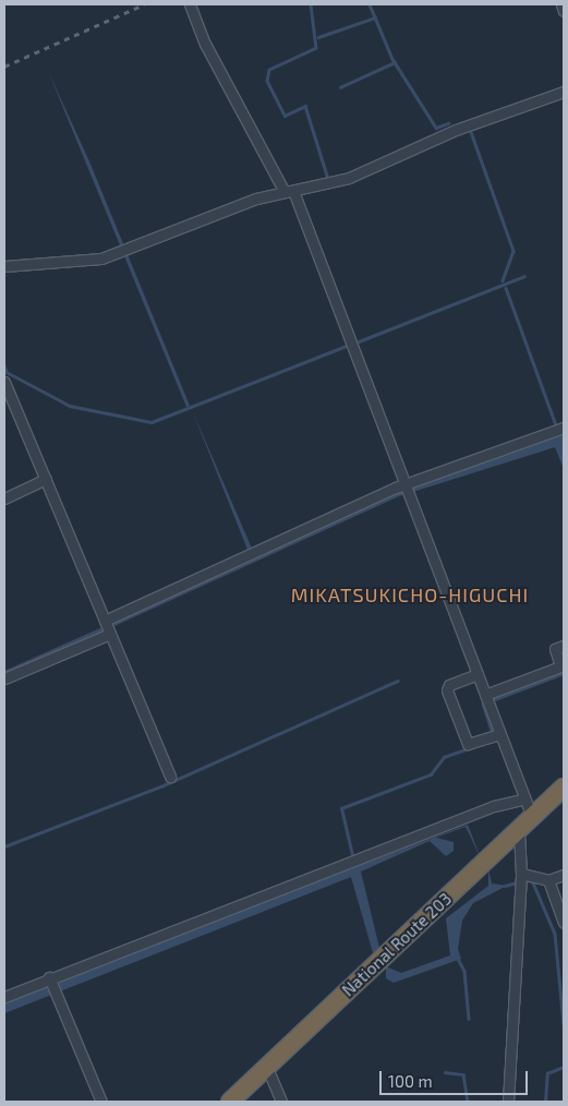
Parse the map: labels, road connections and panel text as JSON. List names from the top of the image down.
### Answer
{
  "streets": {
    "highway": ["National Route 203"]
  },
  "districts": ["MIKATSUKICHO-HIGUCHI"],
  "scale_bar": "100 m"
}
